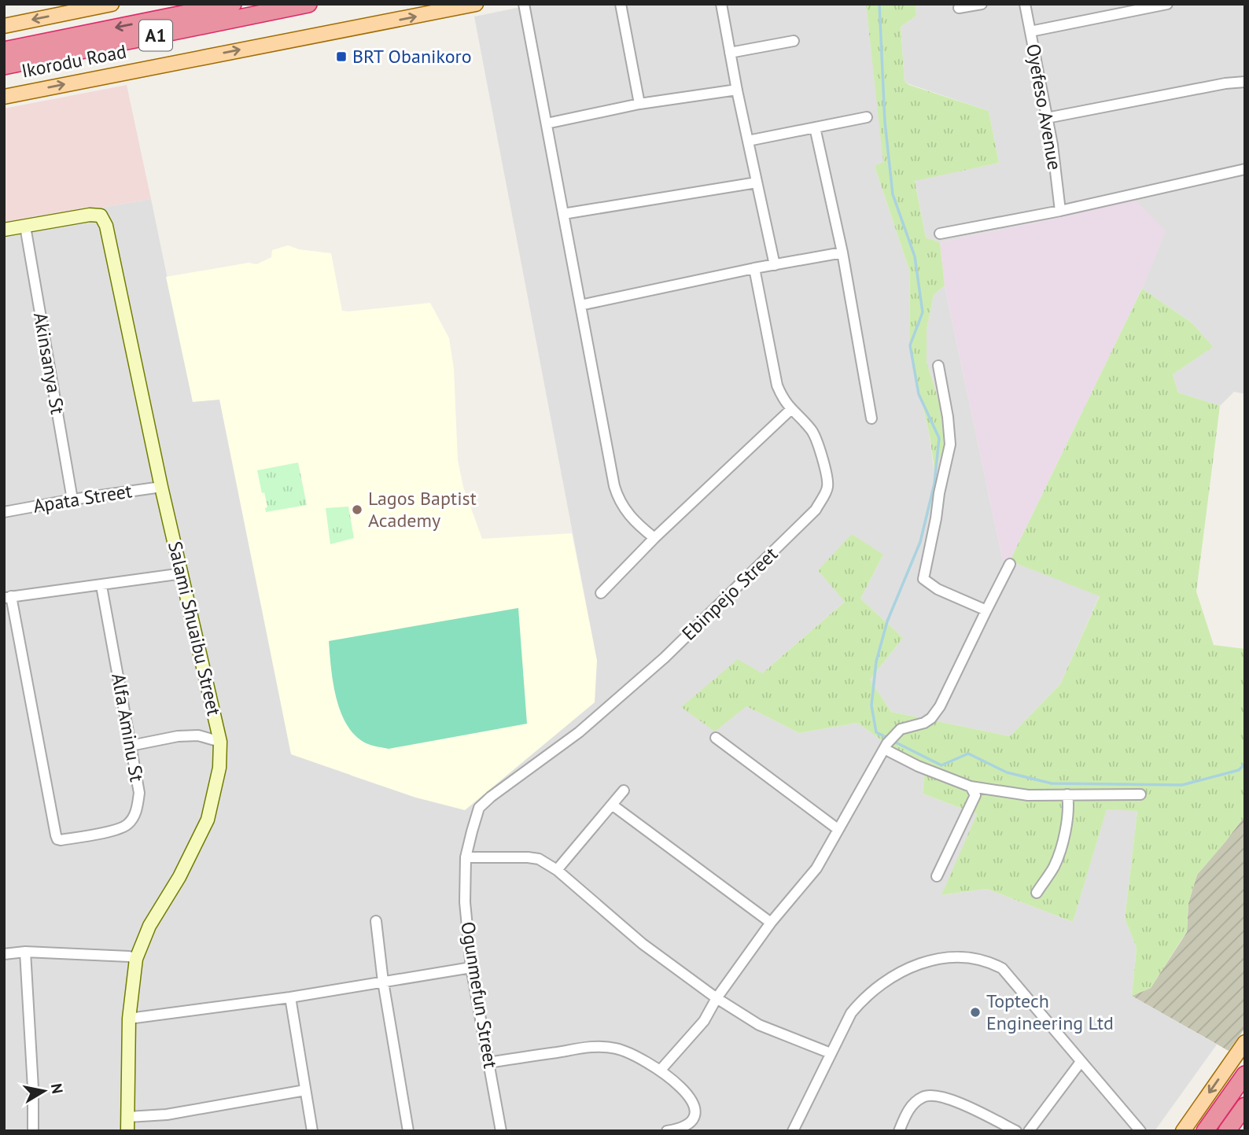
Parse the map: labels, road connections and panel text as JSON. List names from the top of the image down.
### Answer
{
  "streets": {
    "highway": ["A1", "Ikorodu Road"],
    "street": [
      "Oyefeso Avenue",
      "Akinsanya St",
      "Apata Street",
      "Ebinpejo Street",
      "Salami Shuaibu Street",
      "Alfa Aminu St",
      "Ogunmefun Street"
    ]
  },
  "crossings": [
    ["Akinsanya St", "Apata Street"],
    ["Akinsanya St", "Salami Shuaibu Street"],
    ["Apata Street", "Salami Shuaibu Street"],
    ["Ebinpejo Street", "Ogunmefun Street"]
  ],
  "places": {
    "transit": ["BRT Obanikoro"],
    "other": ["Lagos Baptist Academy", "Toptech Engineering Ltd"]
  },
  "north": "right"
}
